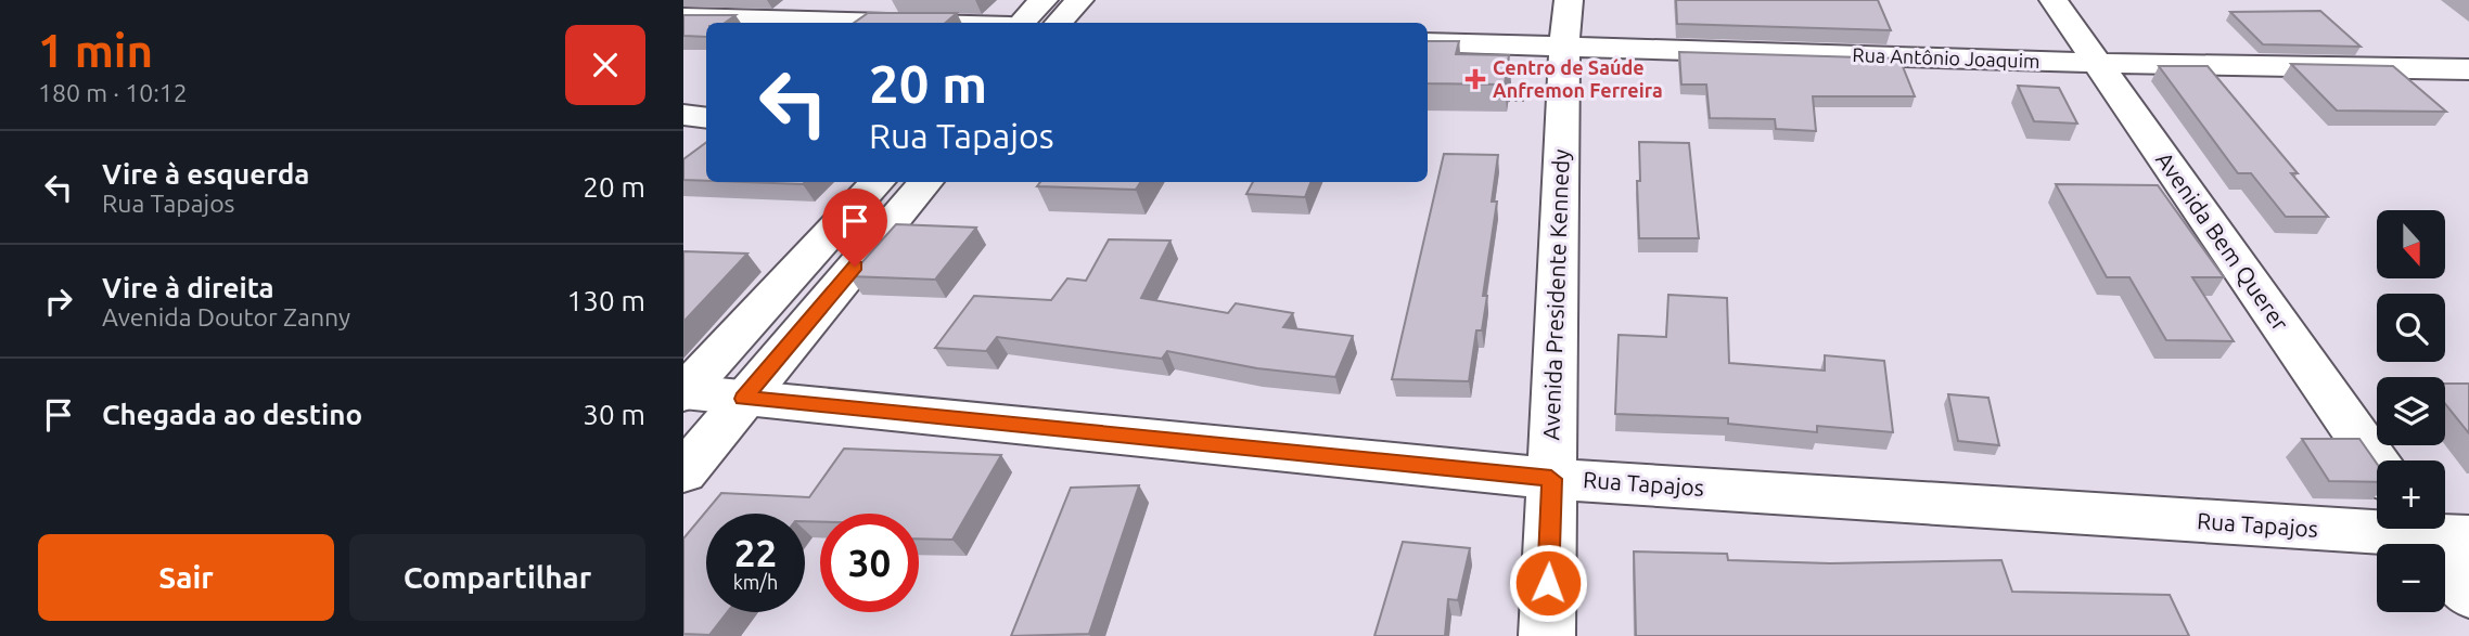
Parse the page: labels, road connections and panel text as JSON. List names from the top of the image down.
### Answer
{
  "streets": {
    "street": [
      "Rua Antônio Joaquim",
      "Avenida Bem Querer",
      "Avenida Presidente Kennedy",
      "Rua Tapajos"
    ]
  },
  "crossings": [
    ["Rua Antônio Joaquim", "Avenida Bem Querer"],
    ["Rua Antônio Joaquim", "Avenida Presidente Kennedy"],
    ["Avenida Presidente Kennedy", "Rua Tapajos"]
  ],
  "places": {
    "health": ["Centro de Saúde Anfremon Ferreira"]
  },
  "north": "bottom",
  "page": {
    "heading": ["1 min", "180 m · 10:12"],
    "turn": ["20 m", "Rua Tapajos"],
    "list": [
      {
        "name": "Vire à esquerda",
        "note": "Rua Tapajos",
        "value": "20 m"
      },
      {
        "name": "Vire à direita",
        "note": "Avenida Doutor Zanny",
        "value": "130 m"
      },
      {
        "name": "Chegada ao destino",
        "value": "30 m"
      }
    ],
    "map_buttons": ["+", "−"],
    "speed": "22 km/h",
    "limit": "30",
    "buttons": ["Sair", "Compartilhar"]
  }
}
